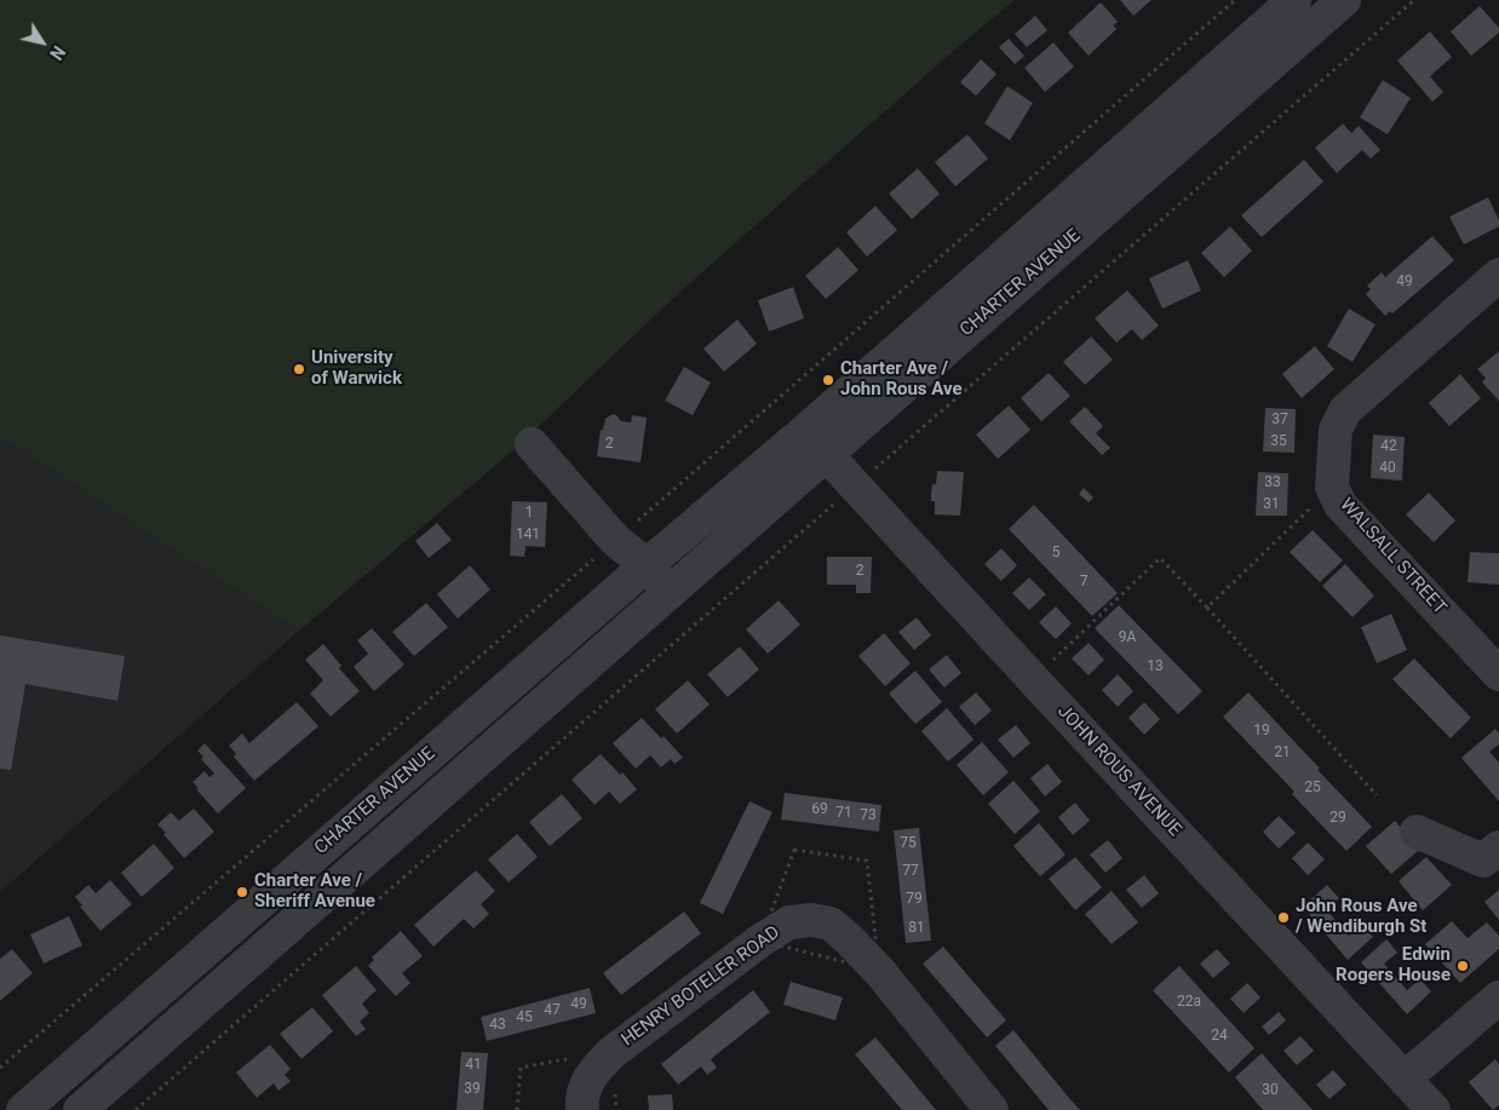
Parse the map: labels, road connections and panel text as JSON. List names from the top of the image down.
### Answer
{
  "streets": {
    "street": [
      "CHARTER AVENUE",
      "WALSALL STREET",
      "JOHN ROUS AVENUE",
      "HENRY BOTELER ROAD"
    ]
  },
  "crossings": [
    ["CHARTER AVENUE", "JOHN ROUS AVENUE"]
  ],
  "places": [
    "University of Warwick",
    "Charter Ave / John Rous Ave",
    "Charter Ave / Sheriff Avenue",
    "John Rous Ave / Wendiburgh St",
    "Edwin Rogers House"
  ],
  "house_numbers": [
    "49",
    "37",
    "35",
    "2",
    "42",
    "40",
    "33",
    "31",
    "1",
    "141",
    "5",
    "2",
    "7",
    "9A",
    "13",
    "19",
    "21",
    "25",
    "69",
    "71",
    "73",
    "29",
    "75",
    "77",
    "79",
    "81",
    "22a",
    "49",
    "47",
    "45",
    "43",
    "24",
    "41",
    "39",
    "30"
  ],
  "north": "bottom right"
}
